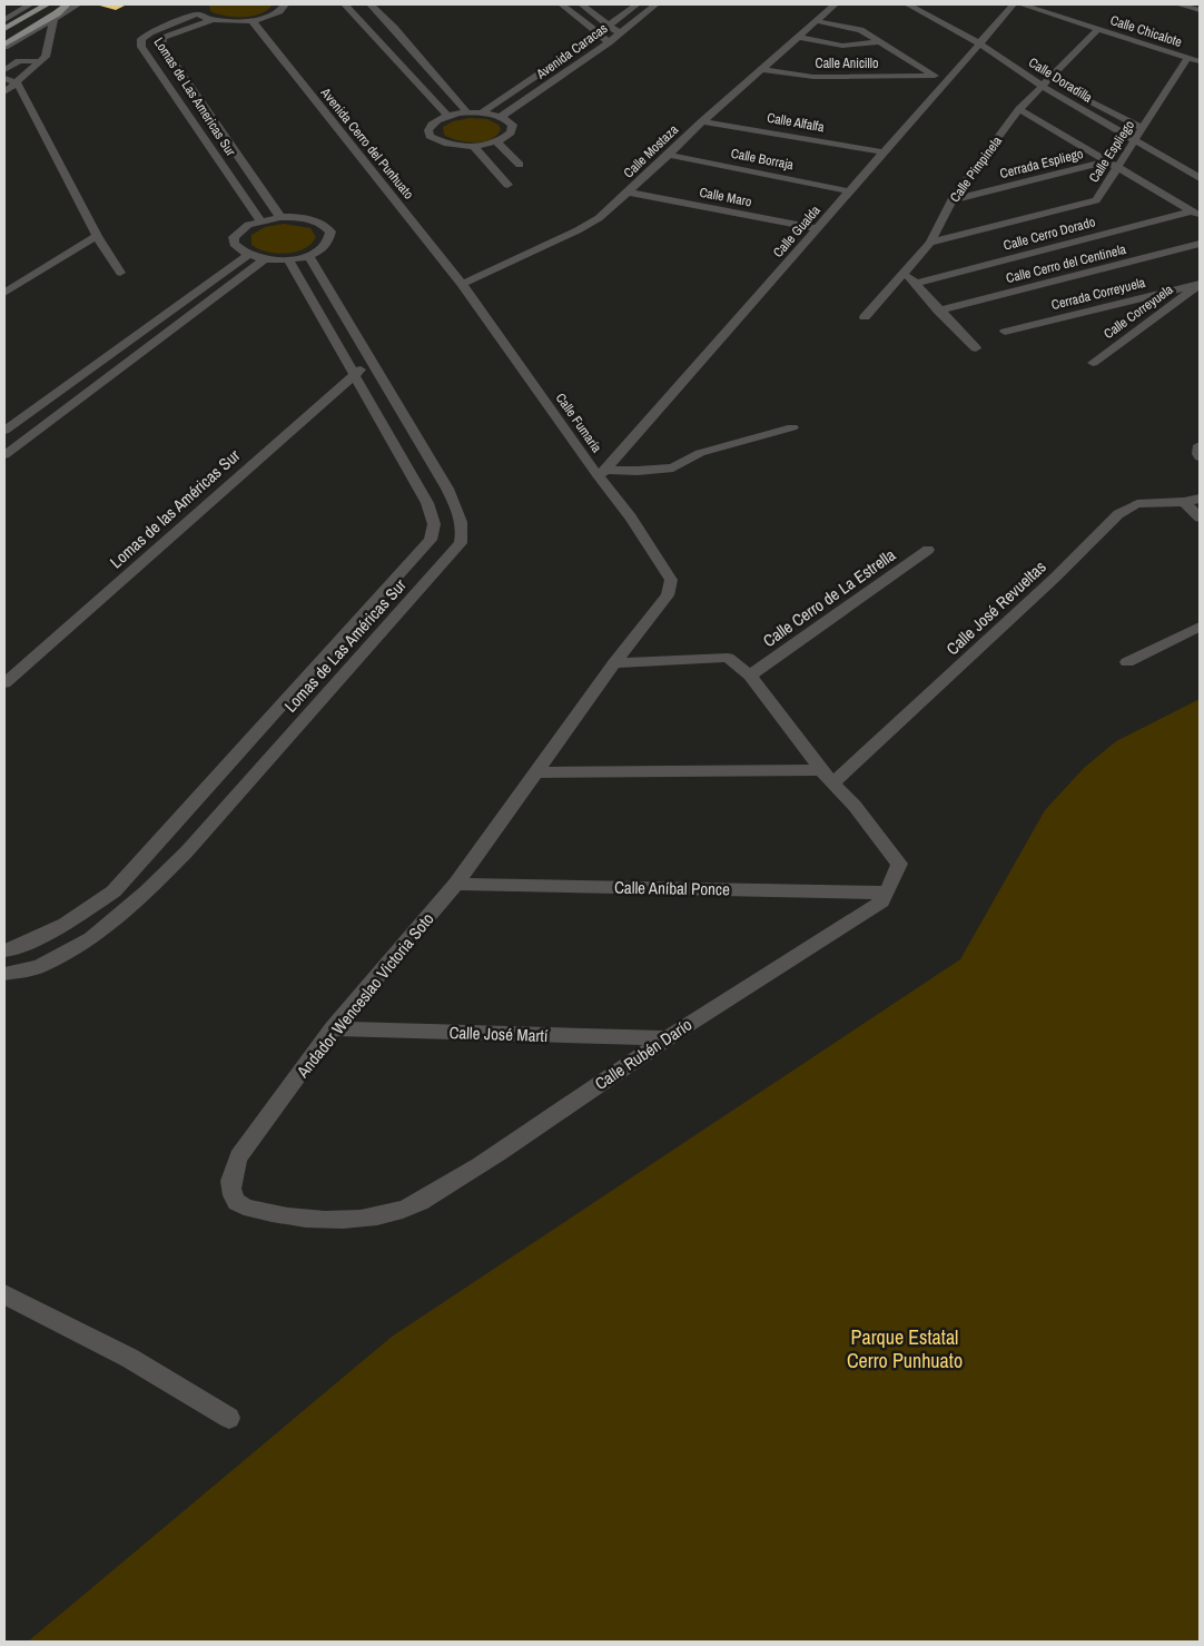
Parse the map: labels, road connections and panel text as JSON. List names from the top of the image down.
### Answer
{
  "streets": {
    "street": [
      "Calle Chicalote",
      "Avenida Caracas",
      "Calle Anicillo",
      "Calle Doradilla",
      "Lomas de Las Americas Sur",
      "Calle Alfalfa",
      "Avenida Cerro del Punhuato",
      "Calle Mostaza",
      "Calle Espliego",
      "Calle Borraja",
      "Cerrada Espliego",
      "Calle Pimpinela",
      "Calle Maro",
      "Calle Gualda",
      "Calle Cerro Dorado",
      "Calle Cerro del Centinela",
      "Cerrada Correyuela",
      "Calle Correyuela",
      "Calle Fumaría",
      "Lomas de las Américas Sur",
      "Calle Cerro de La Estrella",
      "Calle José Revueltas",
      "Lomas de Las Américas Sur",
      "Calle Aníbal Ponce",
      "Andador Wenceslao Victoria Soto",
      "Calle José Martí",
      "Calle Rubén Darío"
    ]
  },
  "crossings": [
    ["Calle Chicalote", "Calle Espliego"],
    ["Calle Chicalote", "Calle Pimpinela"],
    ["Calle Anicillo", "Calle Mostaza"],
    ["Calle Doradilla", "Calle Espliego"],
    ["Calle Doradilla", "Calle Pimpinela"],
    ["Calle Doradilla", "Calle Gualda"],
    ["Calle Alfalfa", "Calle Mostaza"],
    ["Calle Alfalfa", "Calle Gualda"],
    ["Avenida Cerro del Punhuato", "Calle Mostaza"],
    ["Avenida Cerro del Punhuato", "Calle Fumaría"],
    ["Calle Mostaza", "Calle Borraja"],
    ["Calle Mostaza", "Calle Maro"],
    ["Calle Mostaza", "Calle Fumaría"],
    ["Calle Espliego", "Calle Pimpinela"],
    ["Calle Borraja", "Calle Gualda"],
    ["Cerrada Espliego", "Calle Pimpinela"],
    ["Calle Maro", "Calle Gualda"],
    ["Calle Gualda", "Calle Fumaría"],
    ["Cerrada Correyuela", "Calle Correyuela"],
    ["Calle Fumaría", "Andador Wenceslao Victoria Soto"],
    ["Lomas de las Américas Sur", "Lomas de Las Américas Sur"],
    ["Calle José Revueltas", "Calle Rubén Darío"],
    ["Calle Aníbal Ponce", "Andador Wenceslao Victoria Soto"],
    ["Calle Aníbal Ponce", "Calle Rubén Darío"],
    ["Andador Wenceslao Victoria Soto", "Calle José Martí"],
    ["Andador Wenceslao Victoria Soto", "Calle Rubén Darío"],
    ["Calle José Martí", "Calle Rubén Darío"]
  ],
  "parks": ["Parque Estatal Cerro Punhuato"]
}
